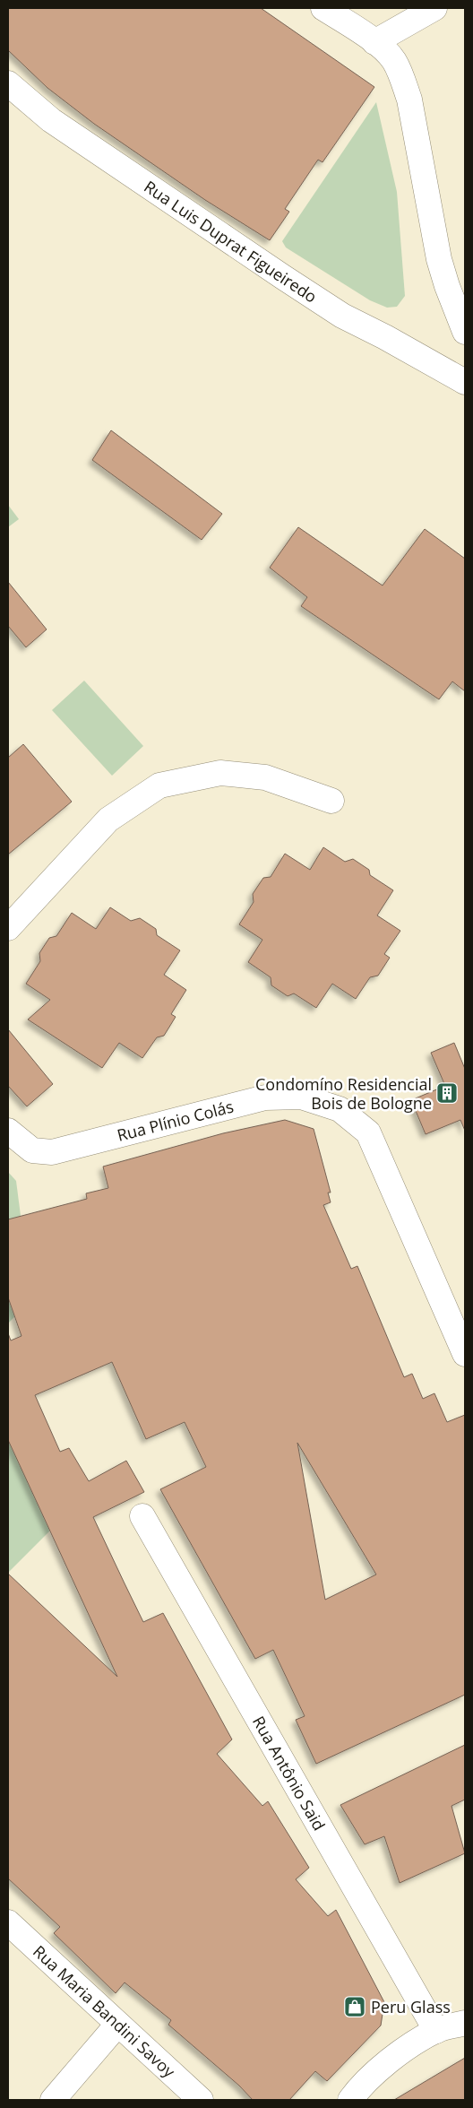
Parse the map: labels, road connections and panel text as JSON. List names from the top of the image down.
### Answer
{
  "streets": {
    "street": [
      "Rua Luis Duprat Figueiredo",
      "Rua Plínio Colás",
      "Rua Antônio Said",
      "Rua Maria Bandini Savoy"
    ]
  },
  "places": {
    "building": ["Condomíno Residencial Bois de Bologne"],
    "shop": ["Peru Glass"]
  }
}
